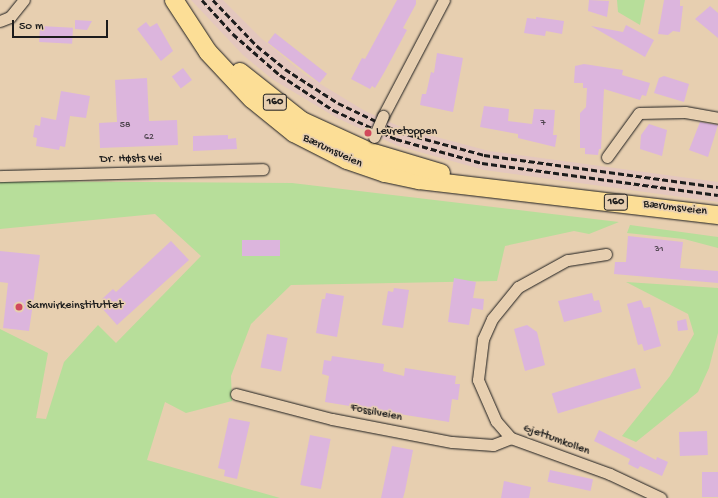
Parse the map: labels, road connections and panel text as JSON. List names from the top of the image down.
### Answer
{
  "streets": {
    "main road": ["160", "Bærumsveien"],
    "street": ["Dr. Høsts vei", "Fossilveien", "Gjettumkollen"]
  },
  "crossings": [
    ["Fossilveien", "Gjettumkollen"]
  ],
  "places": ["Levretoppen", "Samvirkeinstituttet"],
  "house_numbers": [
    "7",
    "58",
    "62",
    "31"
  ],
  "scale_bar": "50 m"
}
